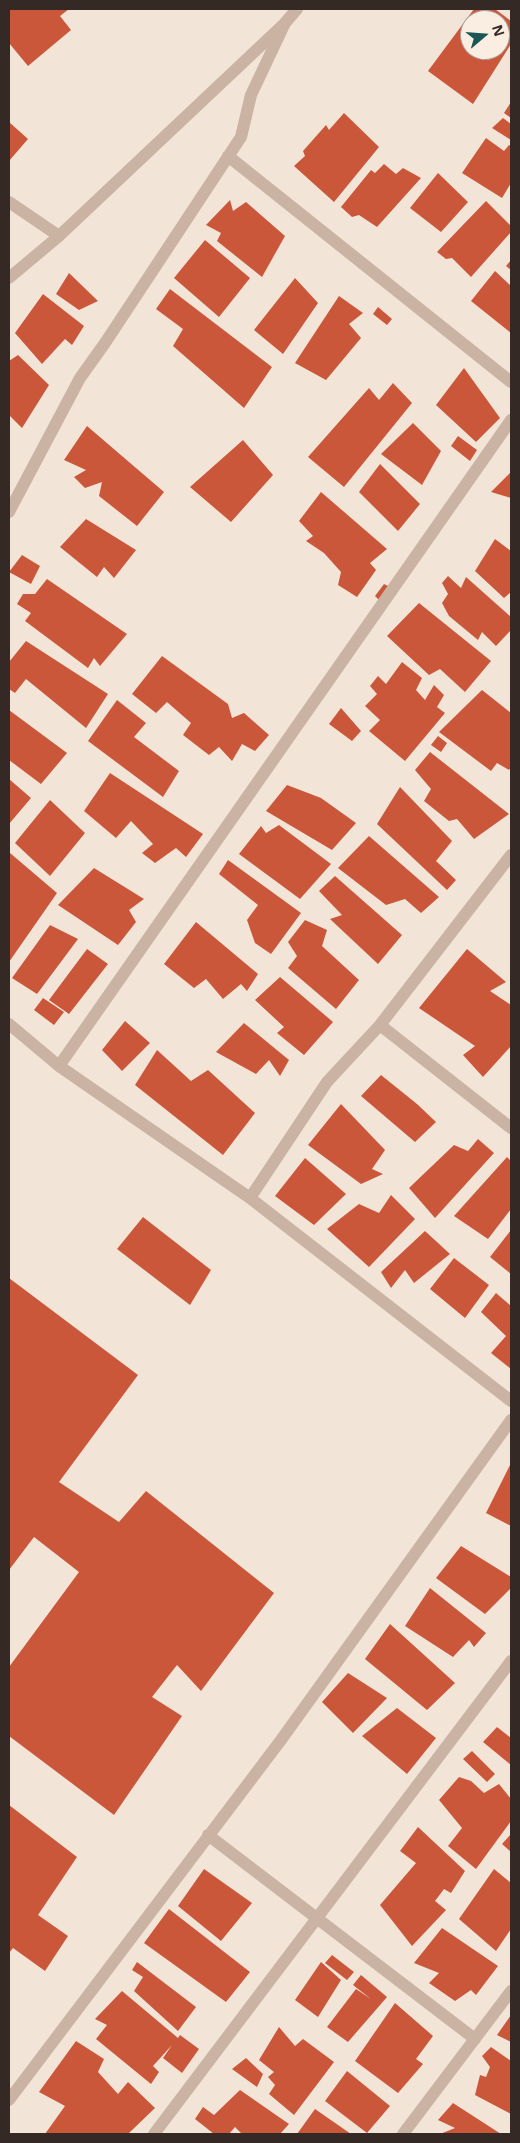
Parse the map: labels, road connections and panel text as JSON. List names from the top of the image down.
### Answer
{
  "north": "right"
}
